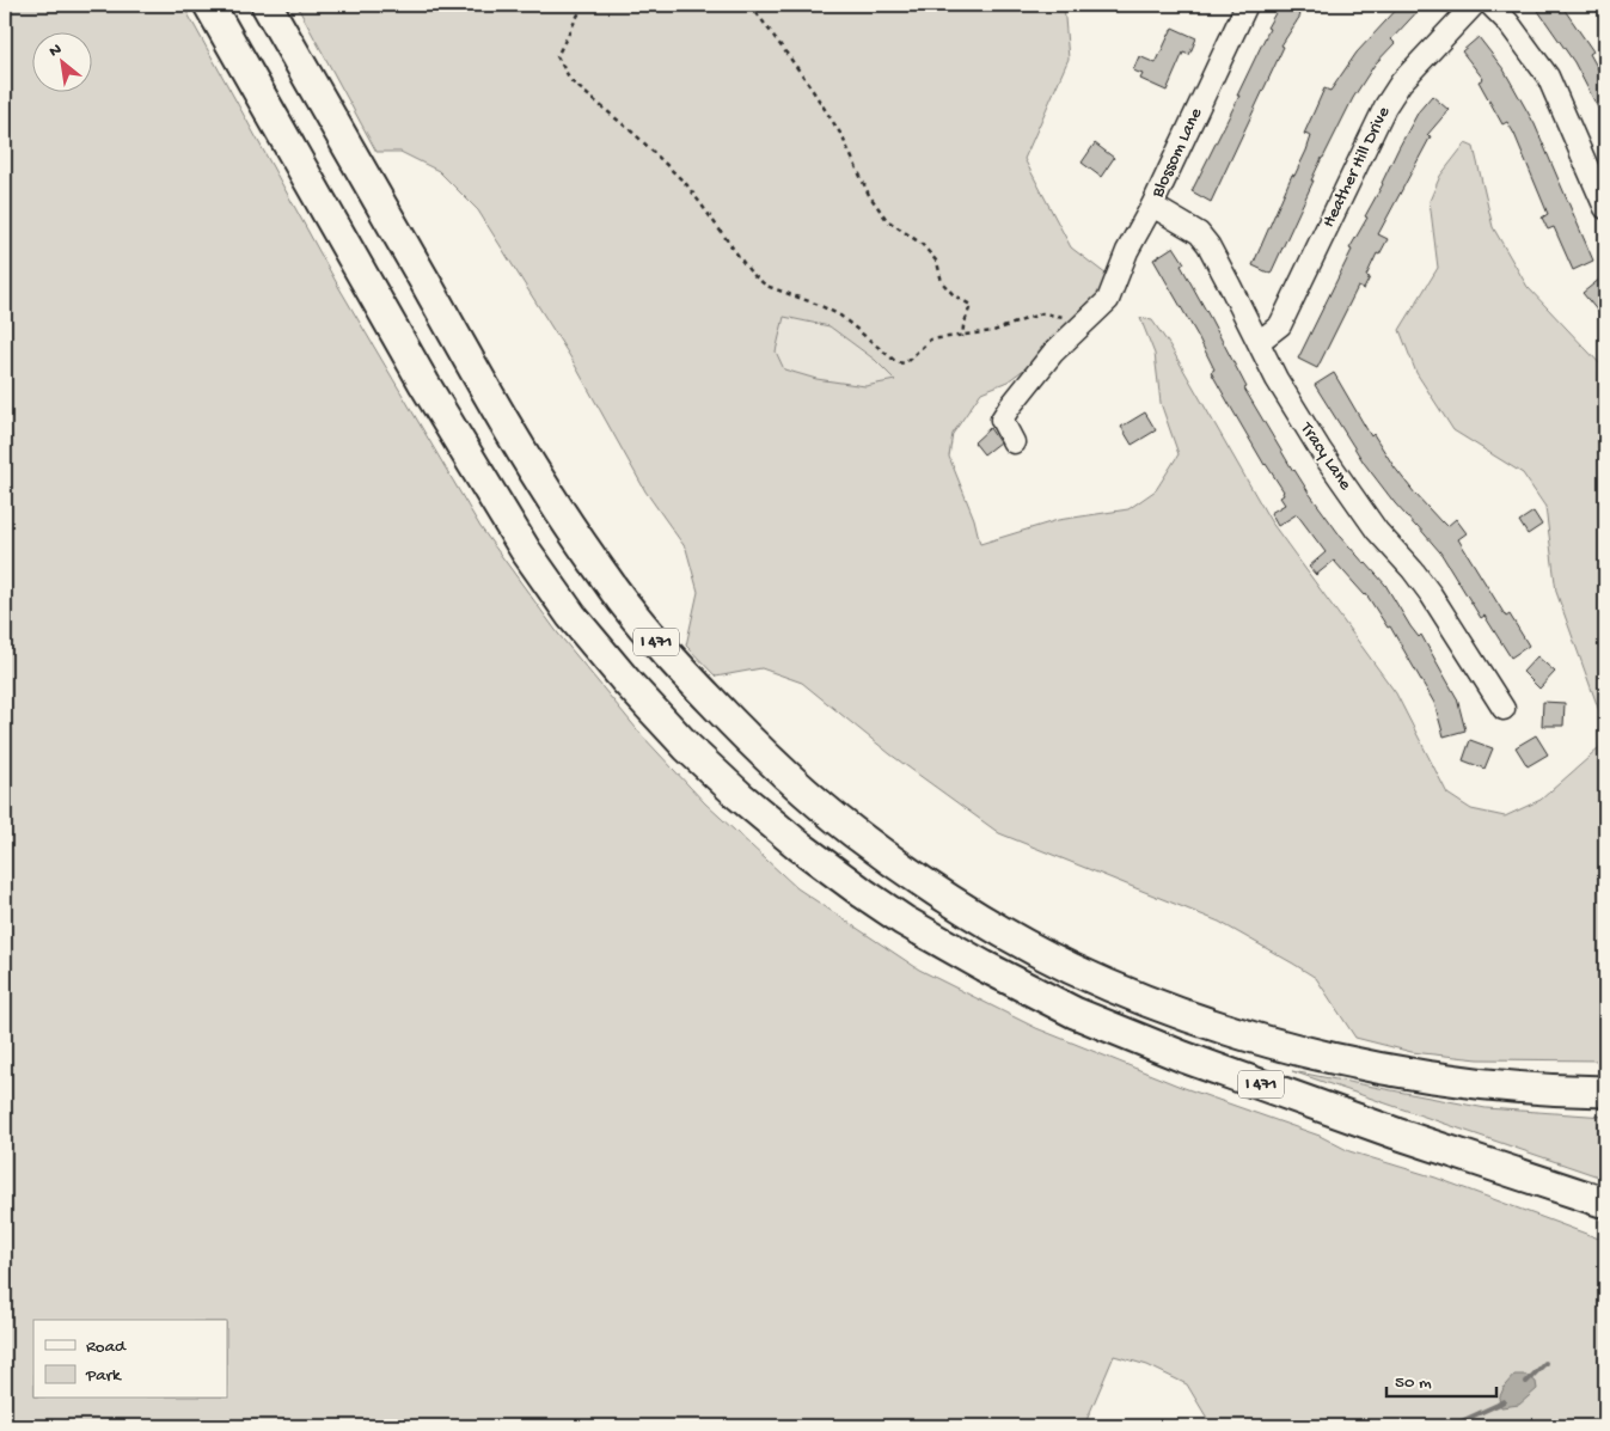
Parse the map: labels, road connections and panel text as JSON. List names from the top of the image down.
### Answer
{
  "streets": {
    "highway": ["I 471"],
    "street": ["Blossom Lane", "Heather Hill Drive", "Tracy Lane"]
  },
  "crossings": [
    ["Blossom Lane", "Tracy Lane"],
    ["Heather Hill Drive", "Tracy Lane"]
  ],
  "legend": ["Road", "Park"],
  "scale_bar": "50 m",
  "north": "top left"
}
